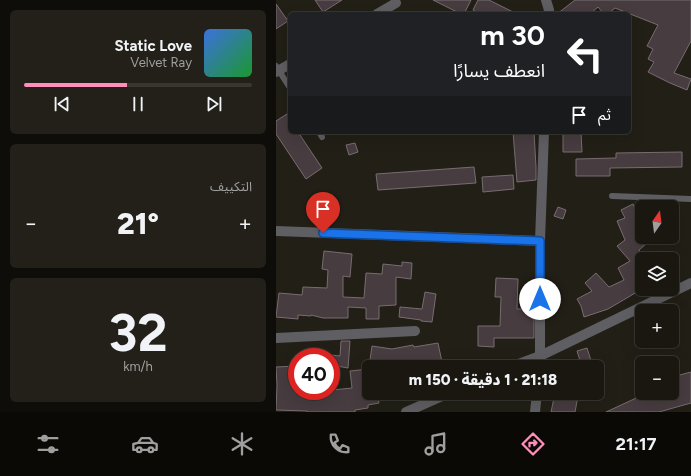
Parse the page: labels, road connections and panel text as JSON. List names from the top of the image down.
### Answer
{
  "north": "top",
  "page": {
    "turn": ["30 m", "انعطف يسارًا"],
    "song": ["Static Love", "Velvet Ray"],
    "then": "ثم",
    "tile": [
      "التكييف",
      ["32", "km/h"]
    ],
    "map_buttons": ["+", "−"],
    "heat": ["−", "21°", "+"],
    "limit": "40",
    "trip": "21:18 · 1 دقيقة · 150 m",
    "tabs": "21:17"
  }
}
